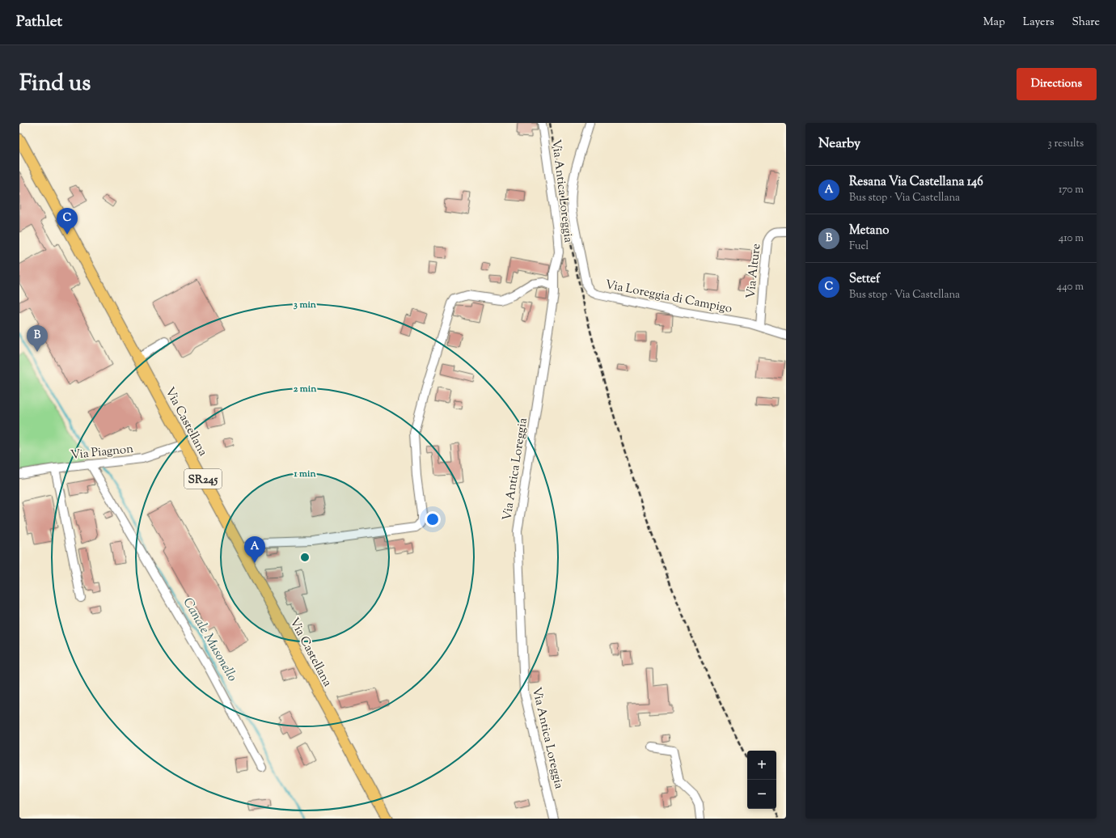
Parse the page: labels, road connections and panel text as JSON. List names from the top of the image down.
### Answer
{
  "streets": {
    "main road": ["Via Castellana", "SR245"],
    "street": [
      "Via Antica Loreggia",
      "Via Alture",
      "Via Loreggia di Campigo",
      "Via Piagnon"
    ]
  },
  "crossings": [
    ["Via Alture", "Via Loreggia di Campigo"],
    ["Via Castellana", "Via Piagnon"]
  ],
  "water": ["Canale Musonello"],
  "page": {
    "header": "Pathlet",
    "nav": ["Map", "Layers", "Share"],
    "title": "Find us",
    "buttons": "Directions",
    "heading": ["Nearby", "3 results"],
    "list": [
      {
        "mark": "A",
        "name": "Resana Via Castellana 146",
        "note": "Bus stop · Via Castellana",
        "value": "170 m"
      },
      {
        "mark": "B",
        "name": "Metano",
        "note": "Fuel",
        "value": "410 m"
      },
      {
        "mark": "C",
        "name": "Settef",
        "note": "Bus stop · Via Castellana",
        "value": "440 m"
      }
    ],
    "pins": ["C", "B", "A"],
    "map_buttons": ["+", "−"]
  },
  "rings": ["3 min", "2 min", "1 min"]
}
